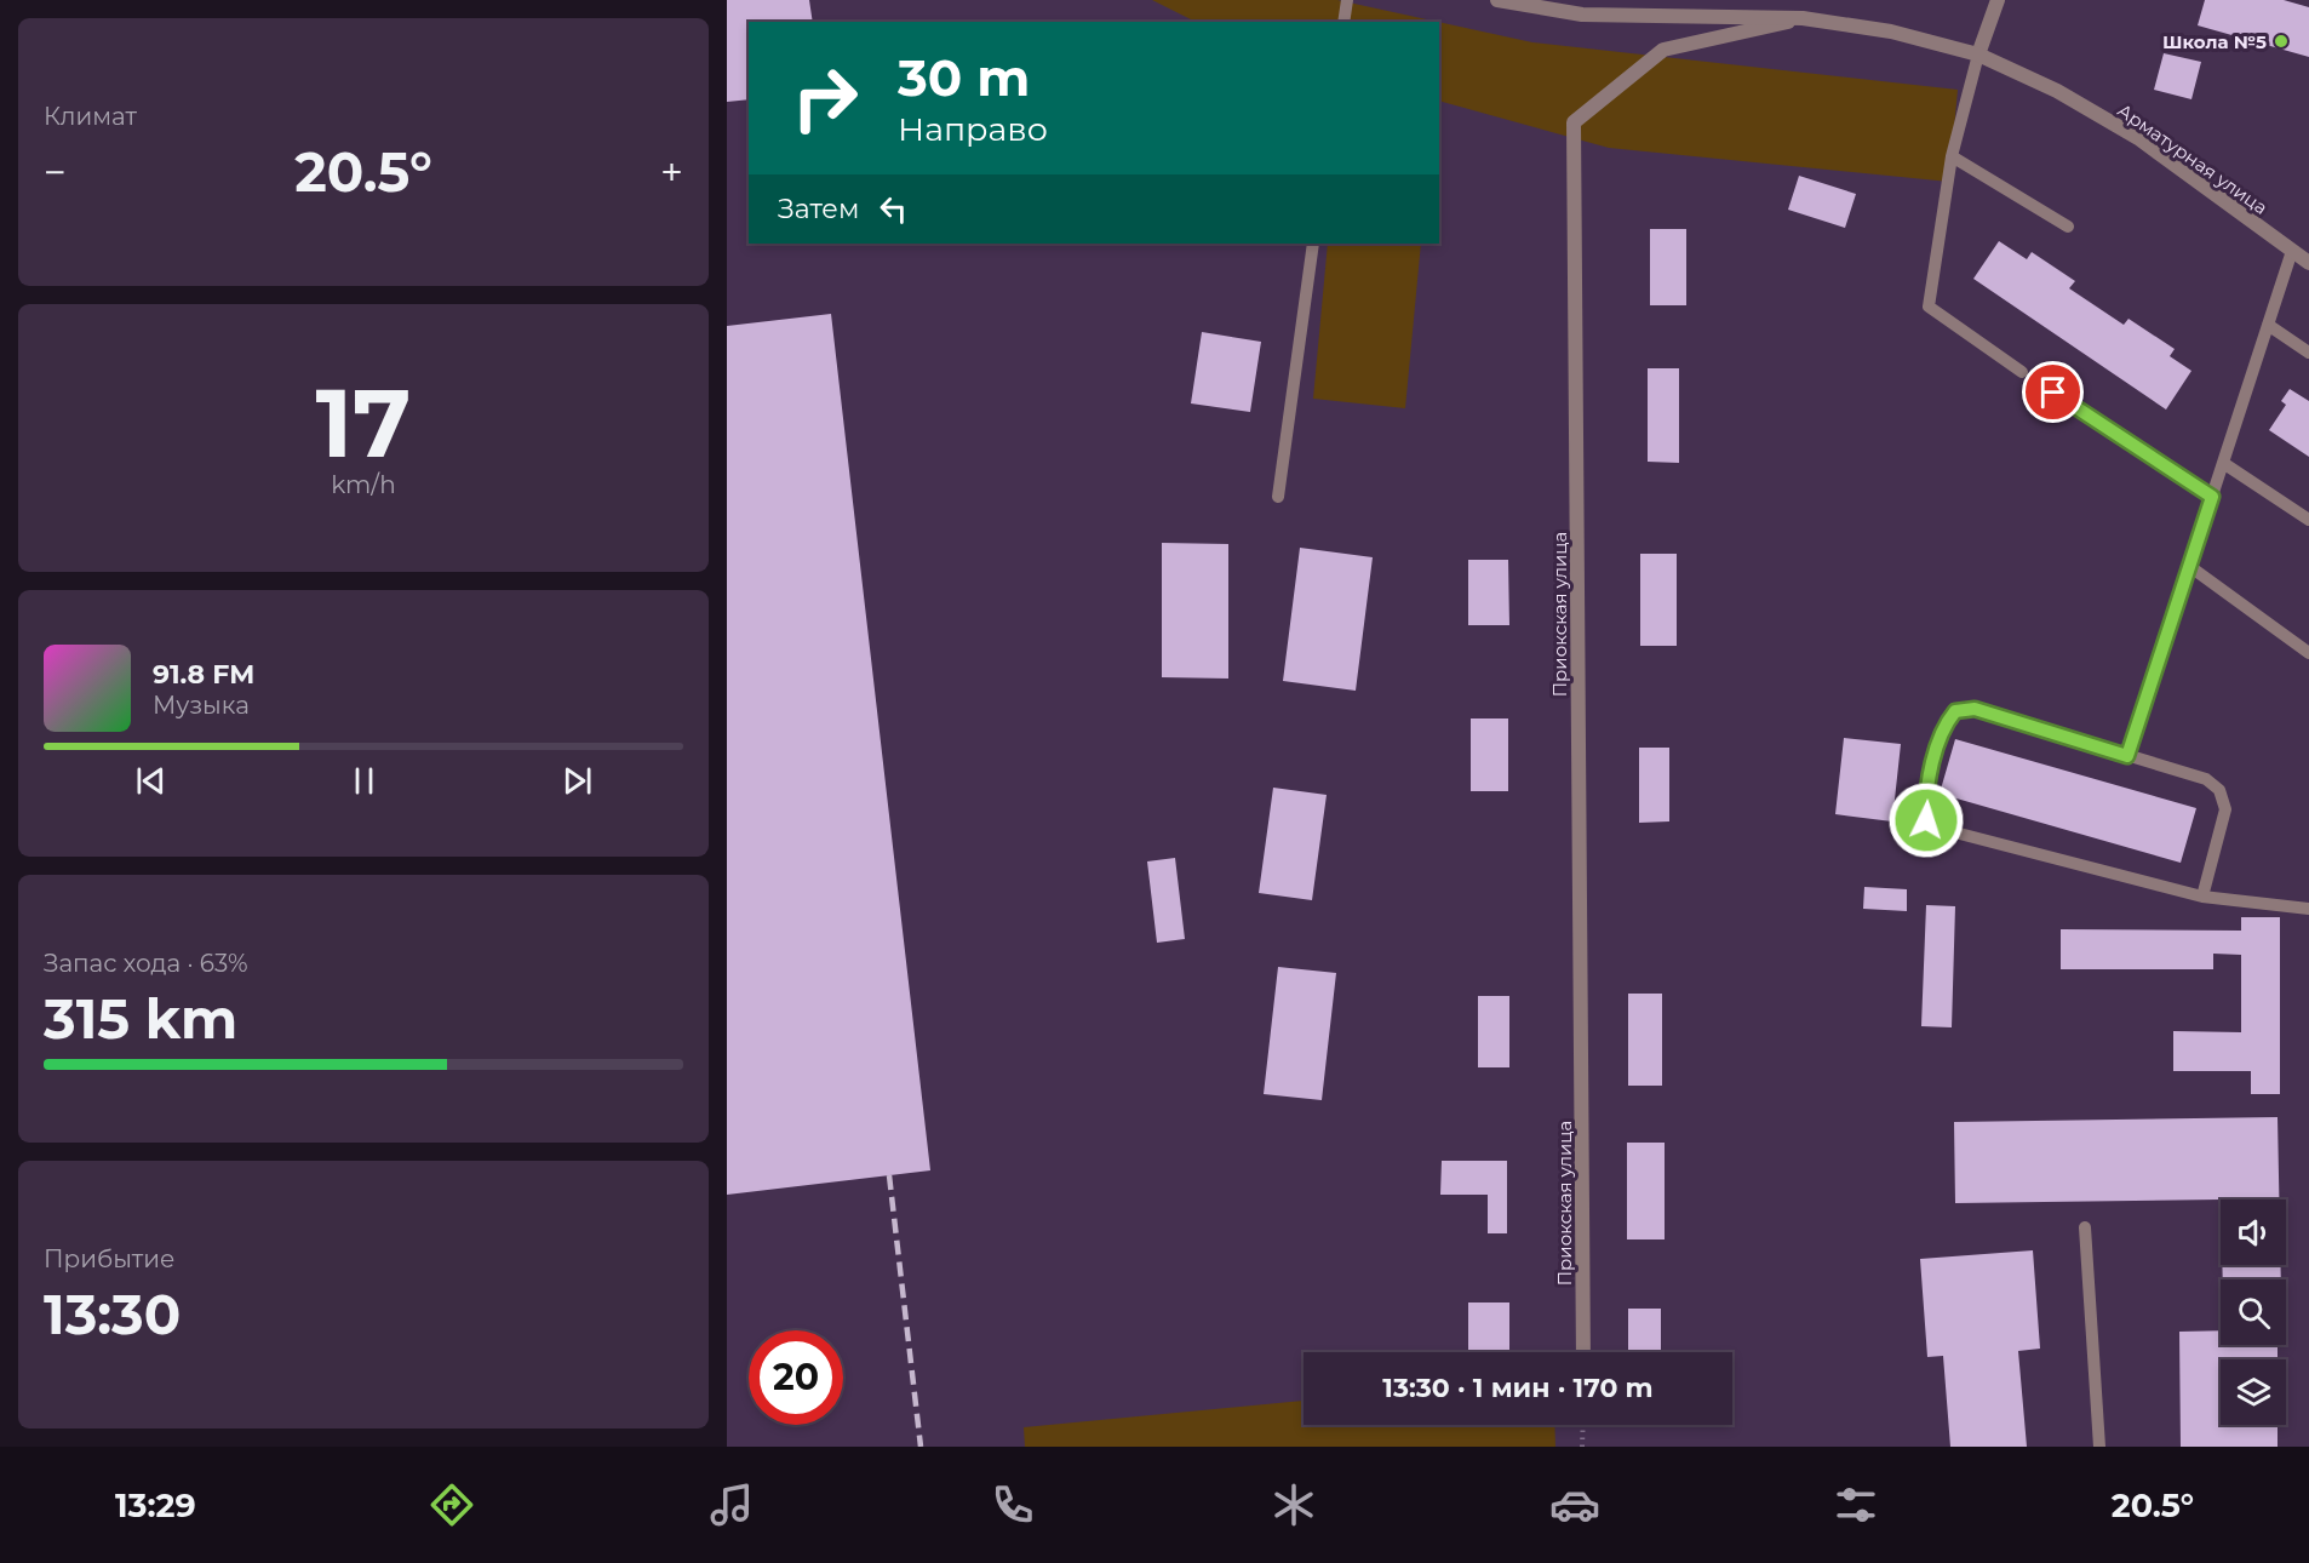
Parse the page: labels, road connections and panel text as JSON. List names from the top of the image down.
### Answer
{
  "streets": {
    "street": ["Арматурная улица", "Приокская улица"]
  },
  "crossings": [
    ["Арматурная улица", "Приокская улица"]
  ],
  "places": ["Школа №5"],
  "page": {
    "tile": [
      "Климат",
      ["17", "km/h"],
      ["Запас хода · 63%", "315 km"],
      ["Прибытие", "13:30"]
    ],
    "turn": ["30 m", "Направо"],
    "heat": ["−", "20.5°", "+"],
    "then": "Затем",
    "song": ["91.8 FM", "Музыка"],
    "limit": "20",
    "trip": "13:30 · 1 мин · 170 m",
    "tabs": ["13:29", "20.5°"]
  }
}
